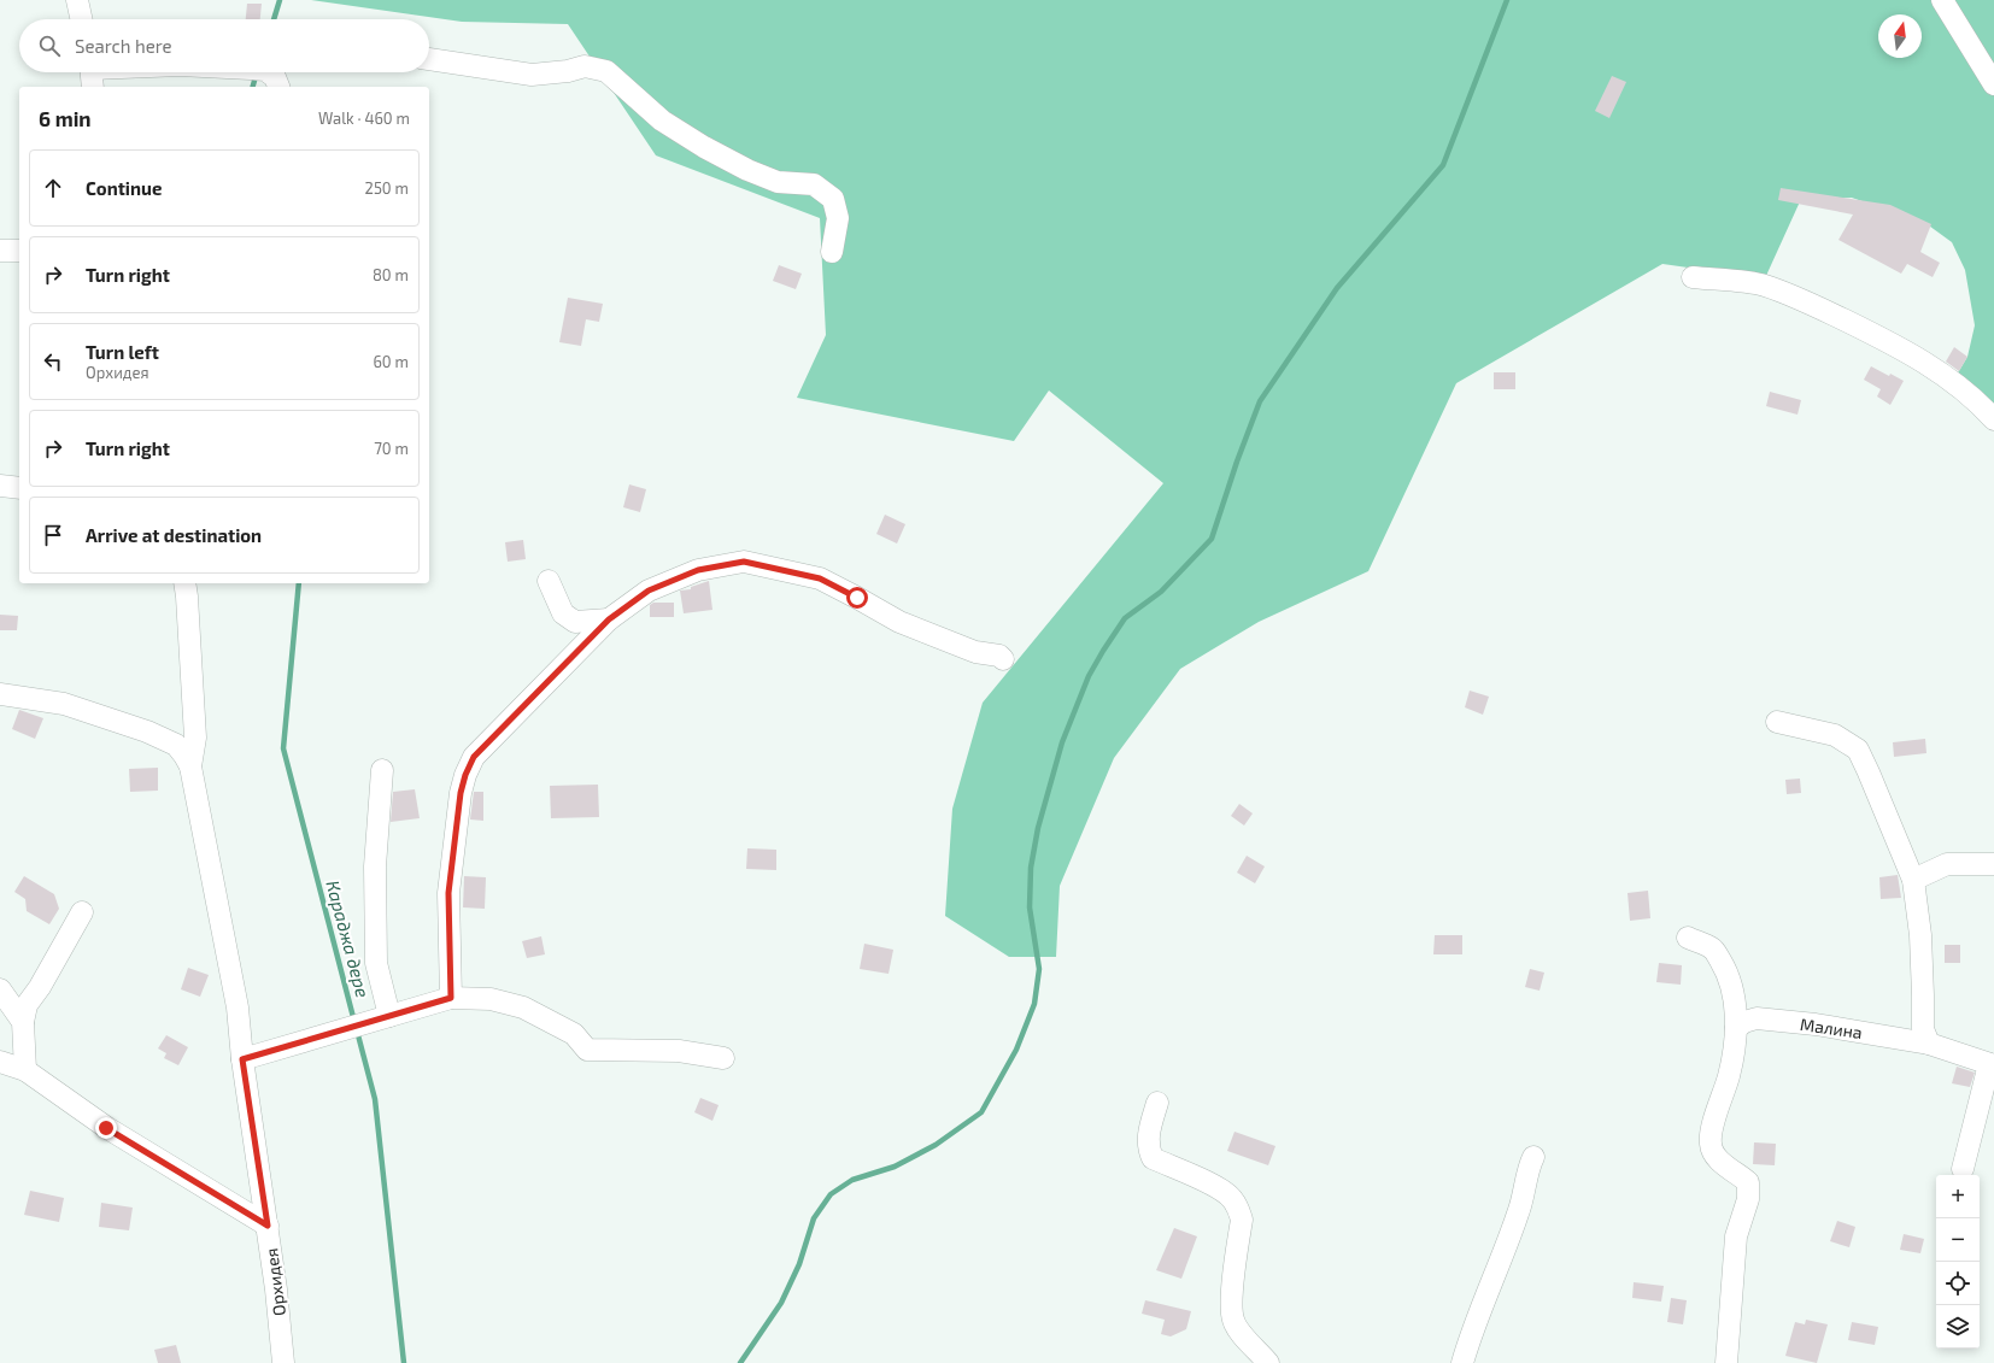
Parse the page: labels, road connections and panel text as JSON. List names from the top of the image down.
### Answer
{
  "streets": {
    "street": ["Малина", "Орхидея"]
  },
  "water": ["Караджа дере"],
  "north": "top",
  "page": {
    "search": "Search here",
    "heading": ["6 min", "Walk · 460 m"],
    "list": [
      ["Continue", "250 m"],
      ["Turn right", "80 m"],
      ["Turn left", "Орхидея", "60 m"],
      ["Turn right", "70 m"],
      "Arrive at destination"
    ],
    "map_buttons": ["+", "−"]
  }
}
